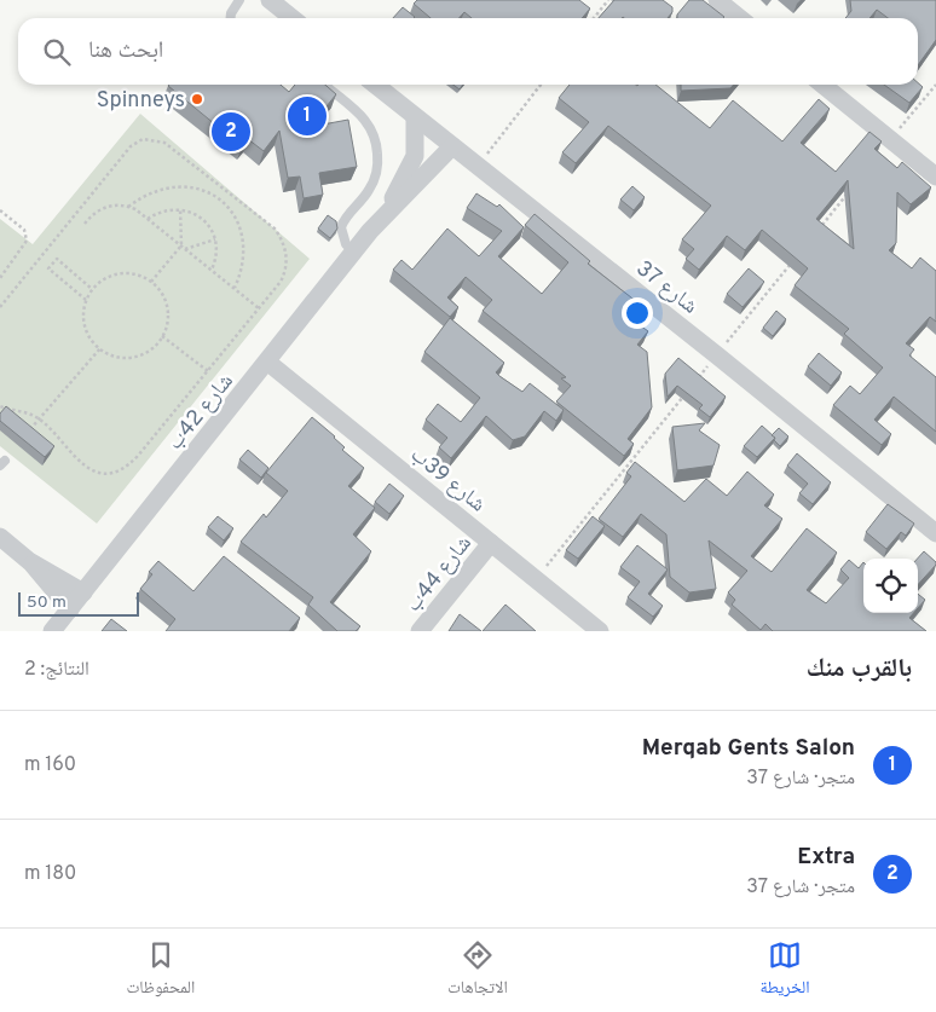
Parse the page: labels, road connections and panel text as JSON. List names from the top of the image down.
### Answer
{
  "streets": {
    "street": [
      "شارع 37",
      "شارع 42ب",
      "شارع 39ب",
      "شارع 44ب"
    ]
  },
  "crossings": [
    ["شارع 37", "شارع 42ب"],
    ["شارع 42ب", "شارع 39ب"],
    ["شارع 39ب", "شارع 44ب"]
  ],
  "places": ["Spinneys"],
  "scale_bar": "50 m",
  "page": {
    "search": "ابحث هنا",
    "pins": ["1", "2"],
    "scale": "50 m",
    "heading": ["بالقرب منك", "النتائج: 2"],
    "list": [
      {
        "mark": "1",
        "name": "Merqab Gents Salon",
        "note": "متجر · شارع 37",
        "value": "160 m"
      },
      {
        "mark": "2",
        "name": "Extra",
        "note": "متجر · شارع 37",
        "value": "180 m"
      }
    ],
    "nav": ["الخريطة", "الاتجاهات", "المحفوظات"]
  }
}
